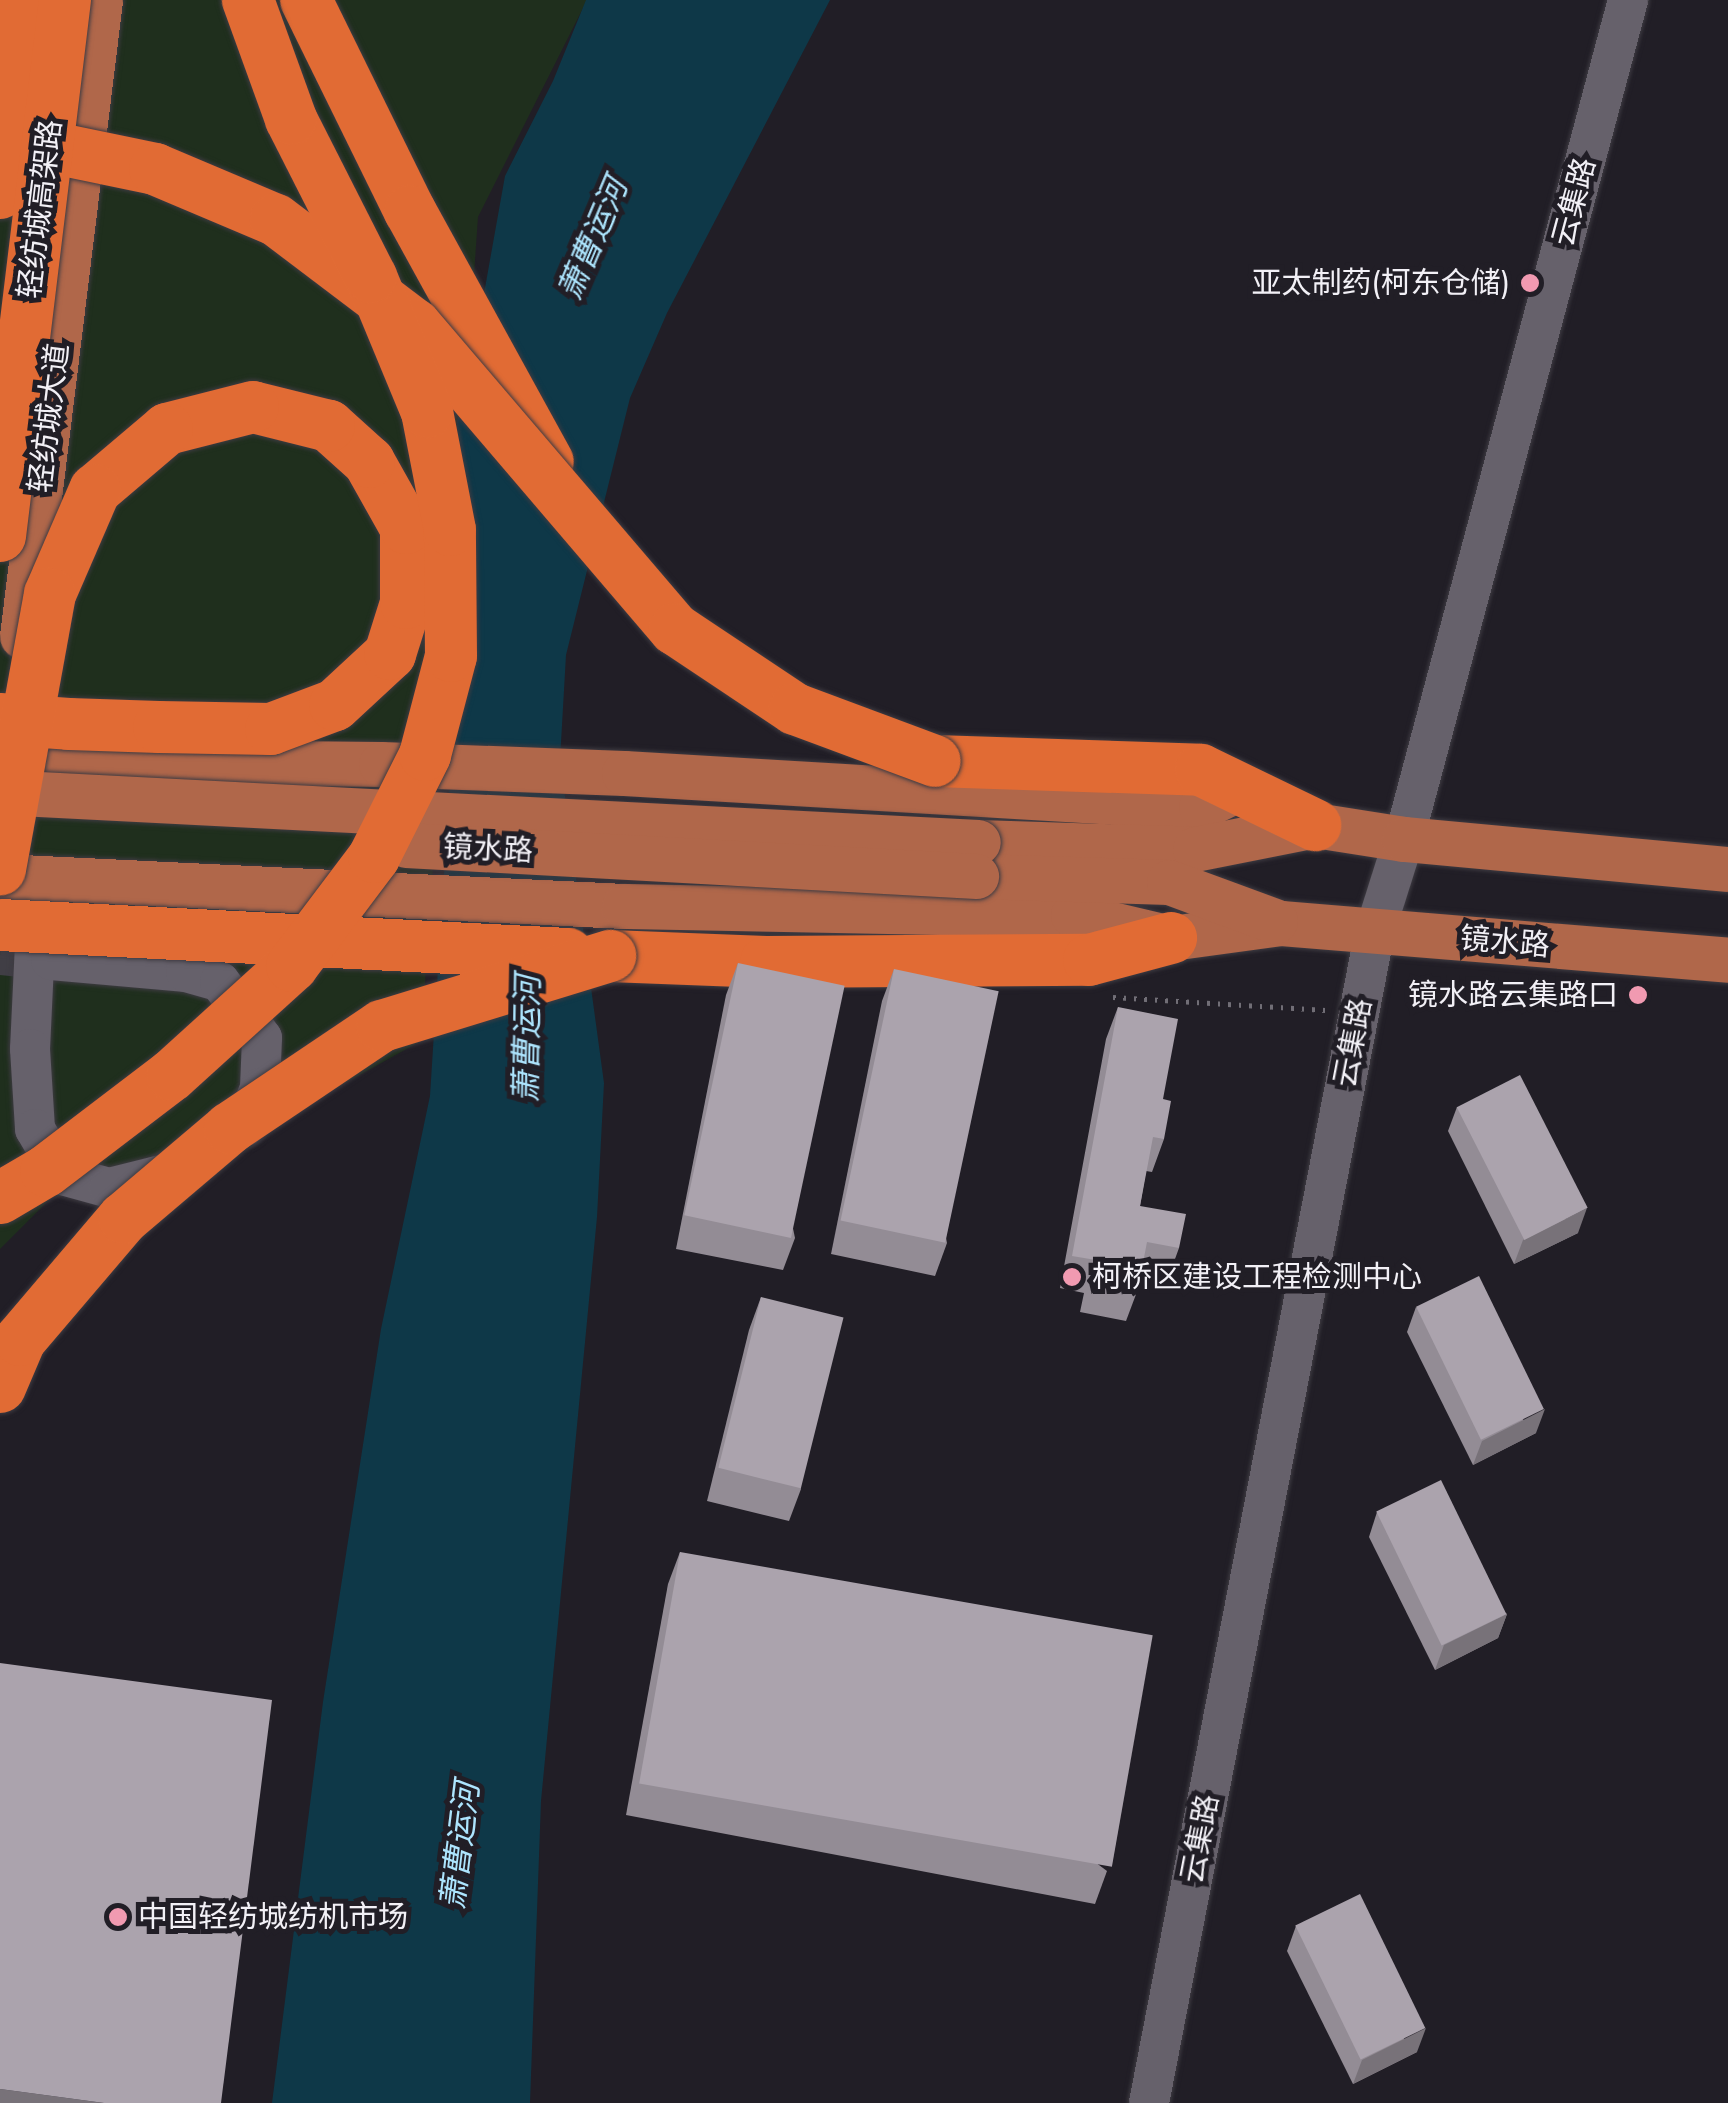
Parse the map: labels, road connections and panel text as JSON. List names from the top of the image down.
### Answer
{
  "streets": {
    "highway": ["轻纺城高架路"],
    "main road": ["轻纺城大道", "镜水路"],
    "street": ["云集路"]
  },
  "crossings": [
    ["云集路", "镜水路"]
  ],
  "water": ["萧曹运河"],
  "places": [
    "亚太制药(柯东仓储)",
    "镜水路云集路口",
    "柯桥区建设工程检测中心",
    "中国轻纺城纺机市场"
  ]
}
